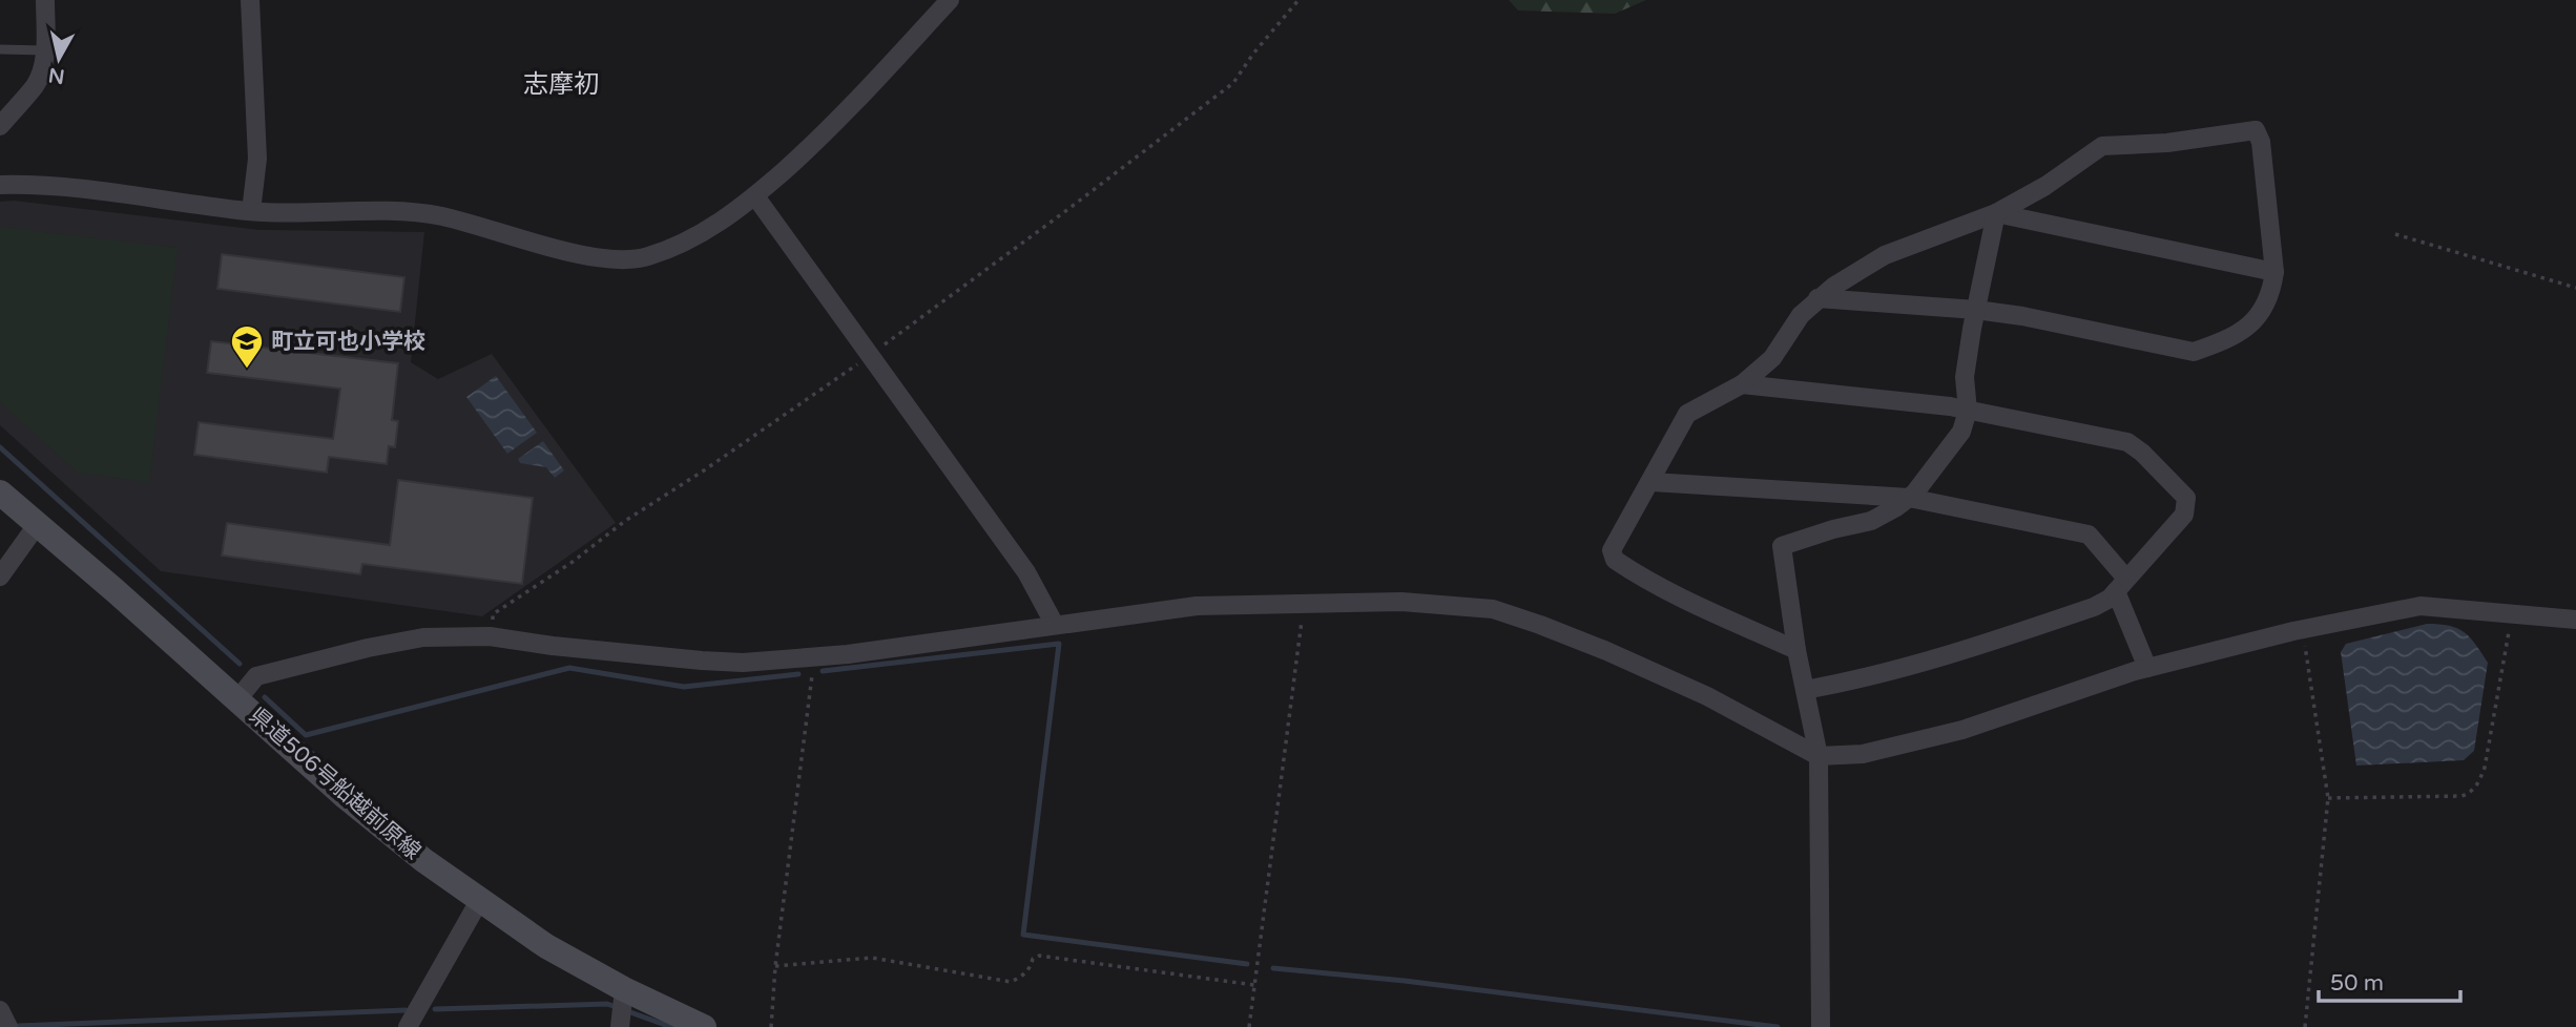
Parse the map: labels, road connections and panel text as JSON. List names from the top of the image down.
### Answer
{
  "streets": {
    "main road": ["県道506号船越前原線"]
  },
  "districts": ["志摩初"],
  "places": {
    "school or university": ["町立可也小学校"]
  },
  "scale_bar": "50 m",
  "north": "bottom"
}
